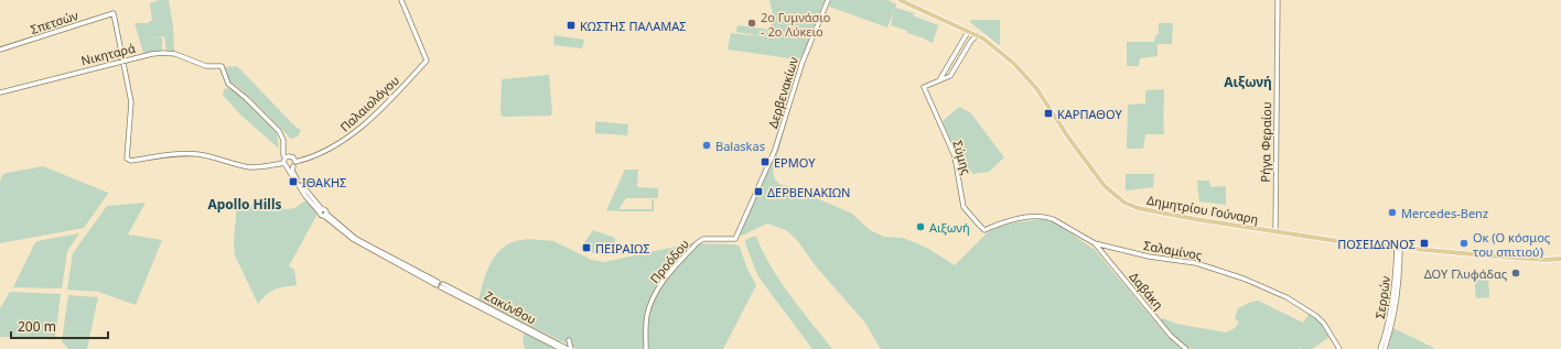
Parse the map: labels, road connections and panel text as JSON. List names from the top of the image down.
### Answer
{
  "streets": {
    "main road": ["Δημητρίου Γούναρη"],
    "street": [
      "Σπετσών",
      "Νικηταρά",
      "Δερβενακίων",
      "Παλαιολόγου",
      "Ρήγα Φεραίου",
      "Σύμης",
      "Σαλαμίνος",
      "Προόδου",
      "Δαβάκη",
      "Σερρών",
      "Ζακύνθου"
    ]
  },
  "crossings": [
    ["Σπετσών", "Νικηταρά"],
    ["Δερβενακίων", "Προόδου"],
    ["Ρήγα Φεραίου", "Δημητρίου Γούναρη"],
    ["Σύμης", "Σαλαμίνος"],
    ["Δημητρίου Γούναρη", "Σερρών"],
    ["Σαλαμίνος", "Δαβάκη"]
  ],
  "districts": ["Αιξωνή", "Apollo Hills"],
  "places": {
    "other": [
      "2ο Γυμνάσιο - 2ο Λύκειο",
      "Balaskas",
      "Mercedes-Benz",
      "Αιξωνή",
      "Οκ (Ο κόσμος του σπιτιού)",
      "ΔΟΥ Γλυφάδας"
    ],
    "transit": [
      "ΚΩΣΤΗΣ ΠΑΛΑΜΑΣ",
      "ΚΑΡΠΑΘΟΥ",
      "ΕΡΜΟΥ",
      "ΙΘΑΚΗΣ",
      "ΔΕΡΒΕΝΑΚΙΩΝ",
      "ΠΟΣΕΙΔΩΝΟΣ",
      "ΠΕΙΡΑΙΩΣ"
    ]
  },
  "scale_bar": "200 m"
}
